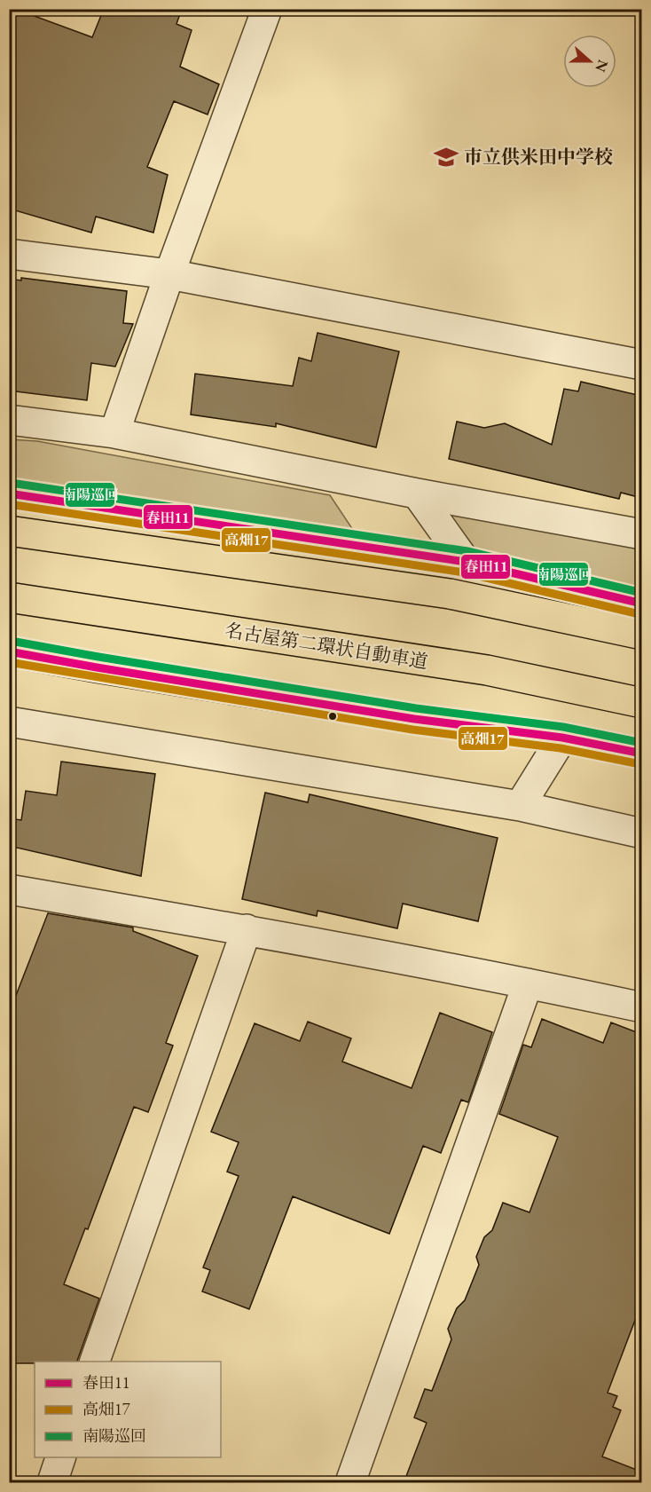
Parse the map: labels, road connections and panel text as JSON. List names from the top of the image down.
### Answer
{
  "streets": {
    "highway": ["名古屋第二環状自動車道"]
  },
  "places": {
    "school or university": ["市立供米田中学校"]
  },
  "lines": ["transit line 南陽巡回", "transit line 春田11", "transit line 高畑17"],
  "legend": ["春田11", "高畑17", "南陽巡回"],
  "north": "right"
}
